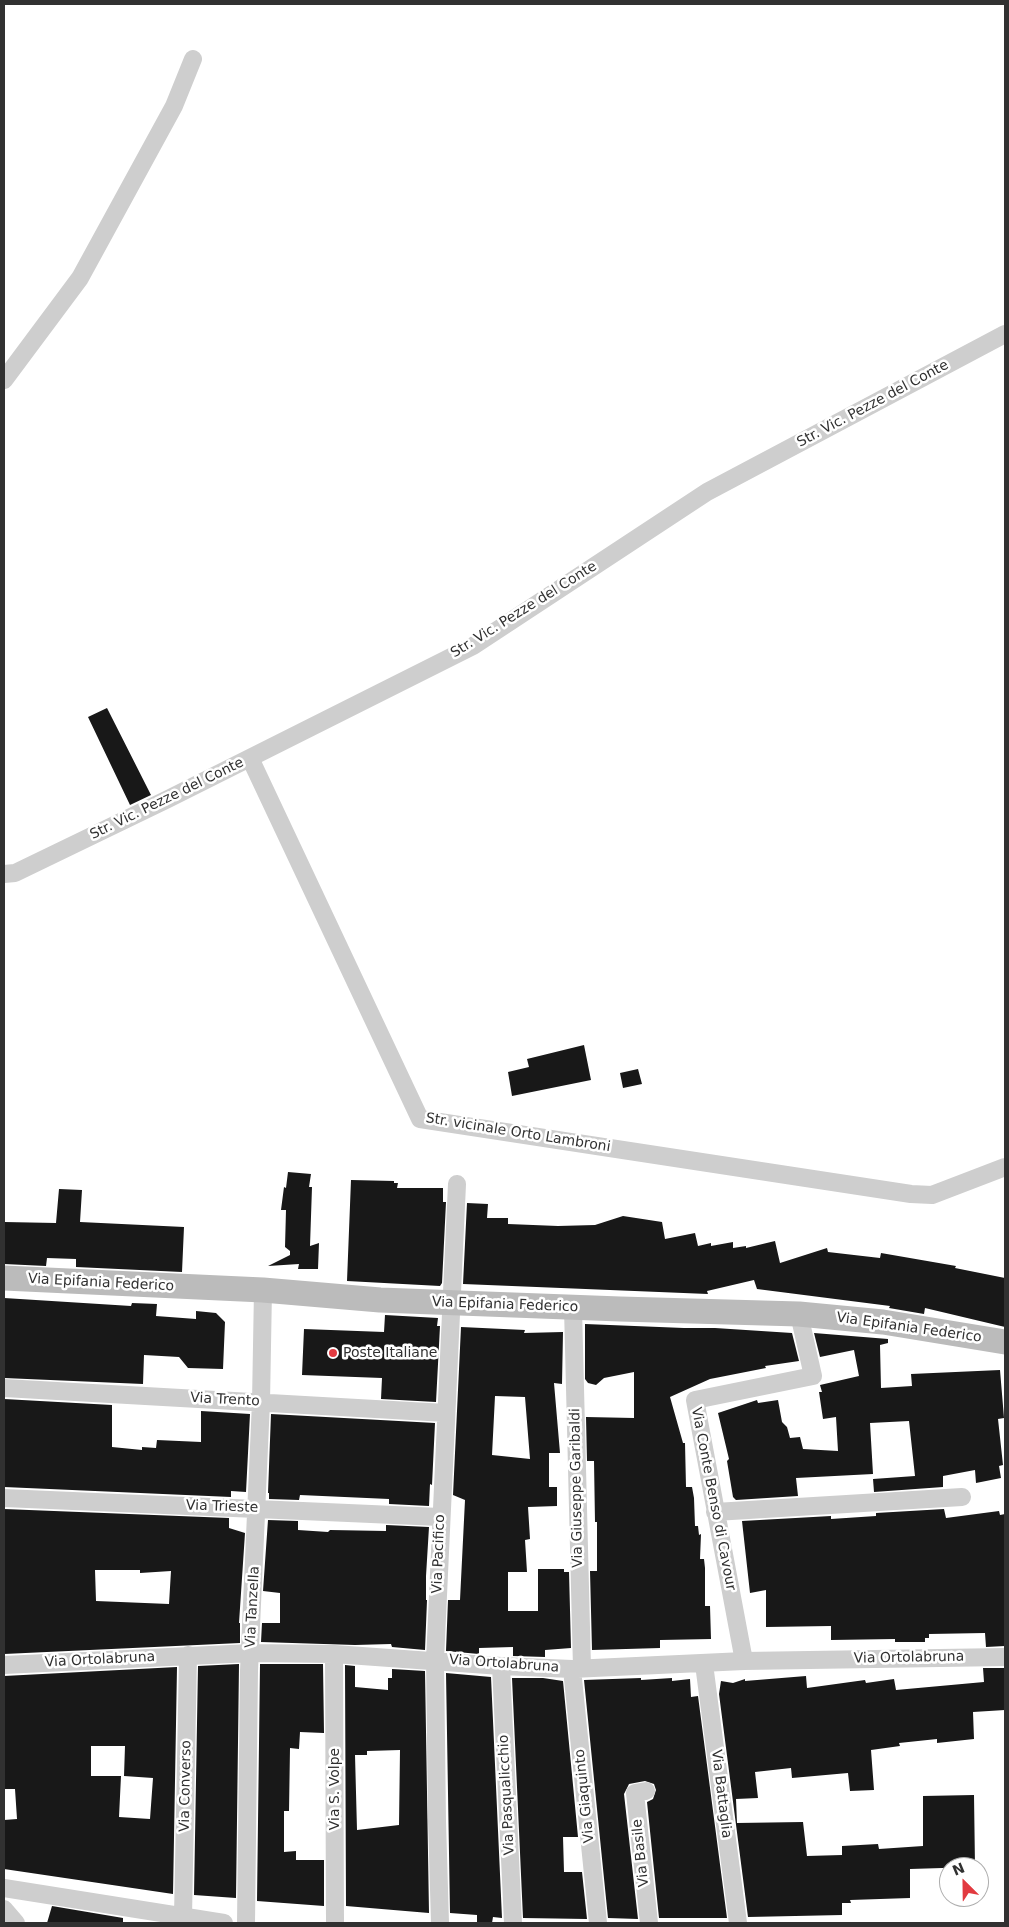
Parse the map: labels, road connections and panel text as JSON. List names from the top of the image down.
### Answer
{
  "streets": {
    "main road": ["Via Epifania Federico"],
    "street": [
      "Str. Vic. Pezze del Conte",
      "Str. vicinale Orto Lambroni",
      "Via Trento",
      "Via Giuseppe Garibaldi",
      "Via Conte Benso di Cavour",
      "Via Trieste",
      "Via Pacifico",
      "Via Tanzella",
      "Via Ortolabruna",
      "Via Converso",
      "Via S. Volpe",
      "Via Battaglia",
      "Via Pasqualicchio",
      "Via Giaquinto",
      "Via Basile"
    ]
  },
  "crossings": [
    ["Str. Vic. Pezze del Conte", "Str. vicinale Orto Lambroni"],
    ["Via Epifania Federico", "Via Giuseppe Garibaldi"],
    ["Via Epifania Federico", "Via Conte Benso di Cavour"],
    ["Via Epifania Federico", "Via Pacifico"],
    ["Via Epifania Federico", "Via Tanzella"],
    ["Via Trento", "Via Pacifico"],
    ["Via Trento", "Via Tanzella"],
    ["Via Giuseppe Garibaldi", "Via Ortolabruna"],
    ["Via Giuseppe Garibaldi", "Via Giaquinto"],
    ["Via Conte Benso di Cavour", "Via Ortolabruna"],
    ["Via Trieste", "Via Pacifico"],
    ["Via Trieste", "Via Tanzella"],
    ["Via Pacifico", "Via Ortolabruna"],
    ["Via Tanzella", "Via Ortolabruna"],
    ["Via Ortolabruna", "Via Converso"],
    ["Via Ortolabruna", "Via S. Volpe"],
    ["Via Ortolabruna", "Via Battaglia"],
    ["Via Ortolabruna", "Via Pasqualicchio"],
    ["Via Ortolabruna", "Via Giaquinto"]
  ],
  "places": ["Poste Italiane"],
  "north": "top left"
}
